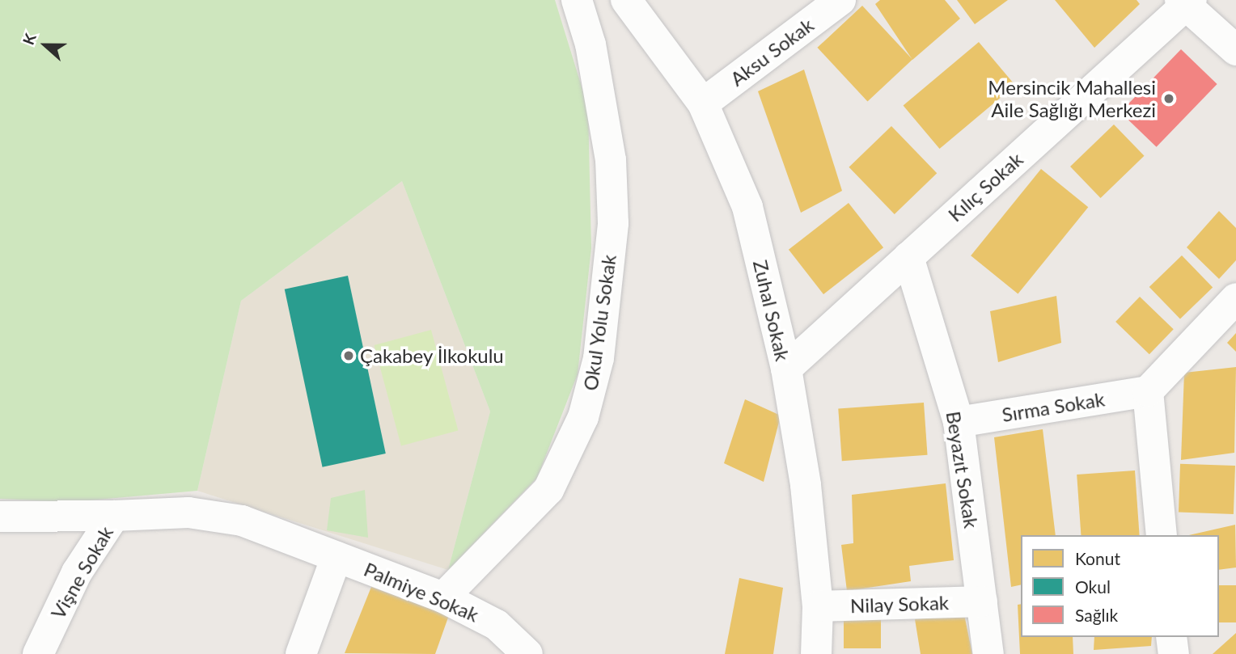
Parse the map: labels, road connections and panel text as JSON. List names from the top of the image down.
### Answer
{
  "streets": {
    "street": [
      "Aksu Sokak",
      "Kılıç Sokak",
      "Zuhal Sokak",
      "Okul Yolu Sokak",
      "Sırma Sokak",
      "Beyazıt Sokak",
      "Vişne Sokak",
      "Palmiye Sokak",
      "Nilay Sokak"
    ]
  },
  "crossings": [
    ["Aksu Sokak", "Zuhal Sokak"],
    ["Kılıç Sokak", "Zuhal Sokak"],
    ["Kılıç Sokak", "Beyazıt Sokak"],
    ["Zuhal Sokak", "Nilay Sokak"],
    ["Okul Yolu Sokak", "Palmiye Sokak"],
    ["Sırma Sokak", "Beyazıt Sokak"],
    ["Beyazıt Sokak", "Nilay Sokak"],
    ["Vişne Sokak", "Palmiye Sokak"]
  ],
  "places": ["Mersincik Mahallesi Aile Sağlığı Merkezi", "Çakabey İlkokulu"],
  "legend": ["Konut", "Okul", "Sağlık"],
  "north": "left"
}
